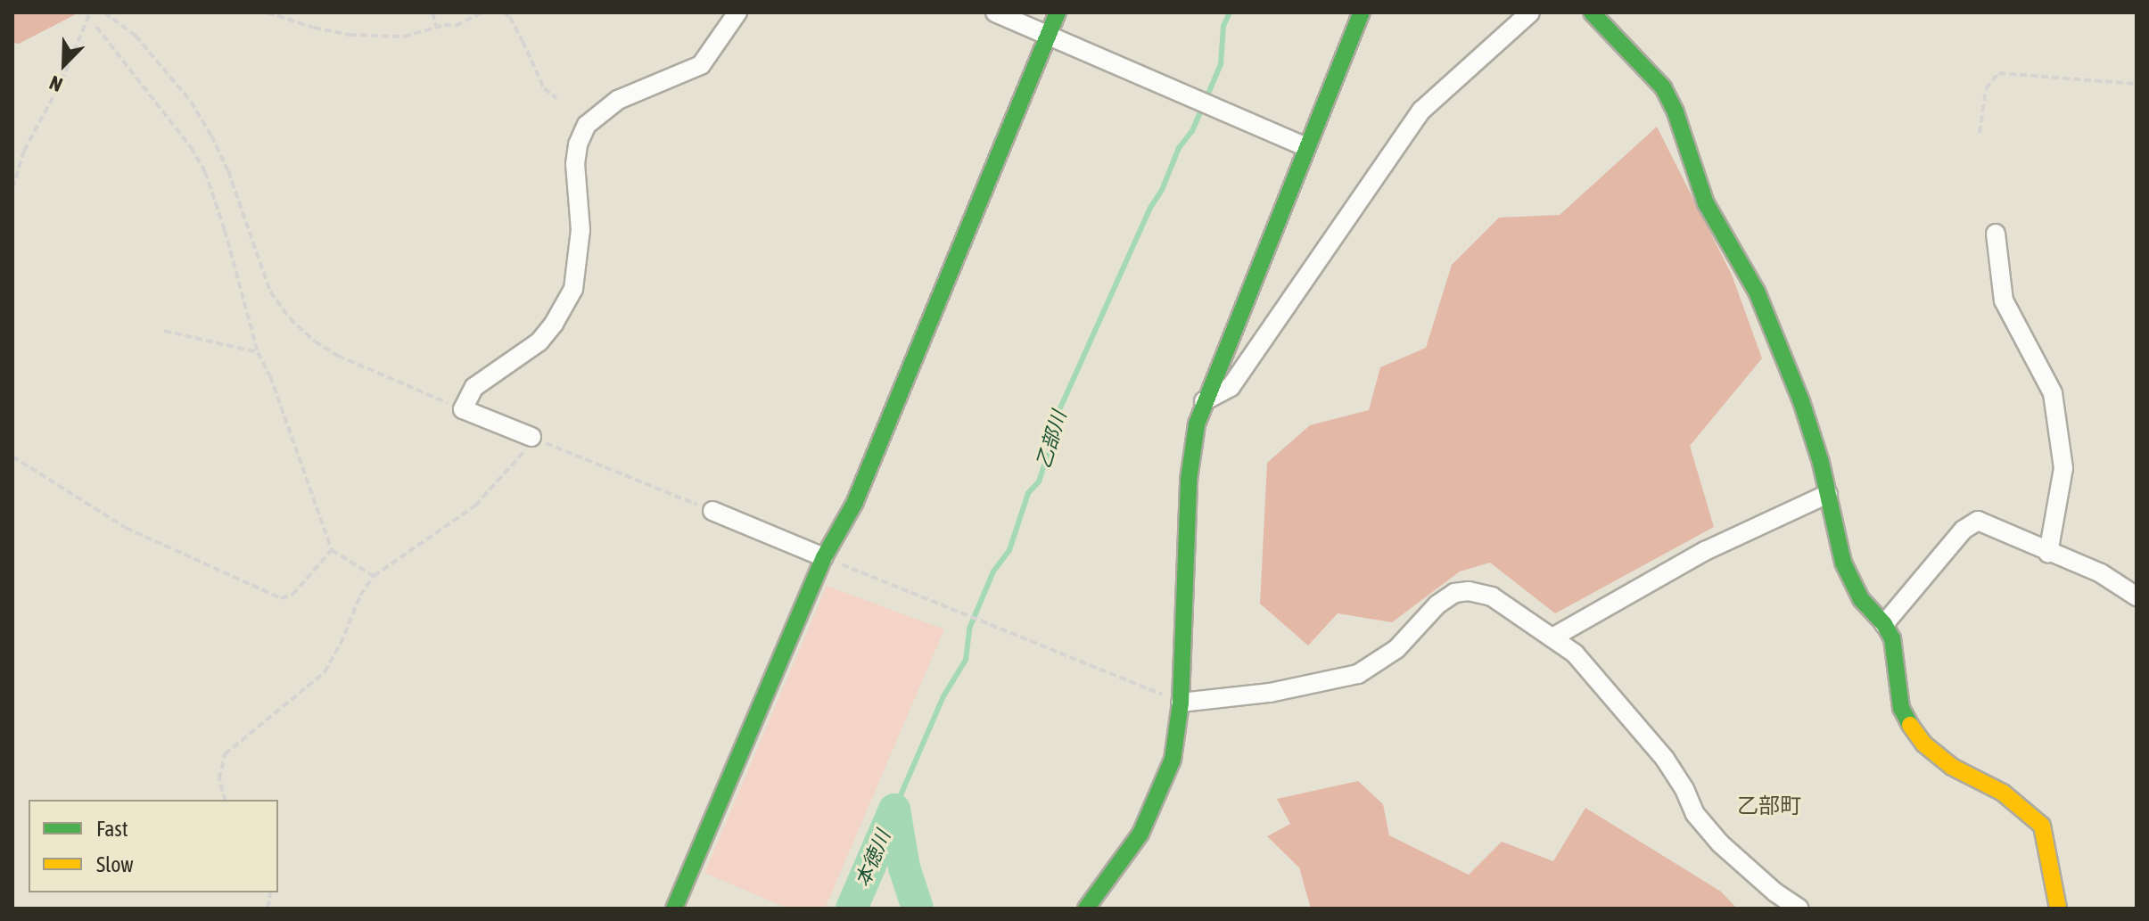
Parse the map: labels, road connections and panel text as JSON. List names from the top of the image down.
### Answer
{
  "districts": ["乙部町"],
  "water": ["乙部川", "本徳川"],
  "legend": ["Fast", "Slow"],
  "north": "bottom left"
}
